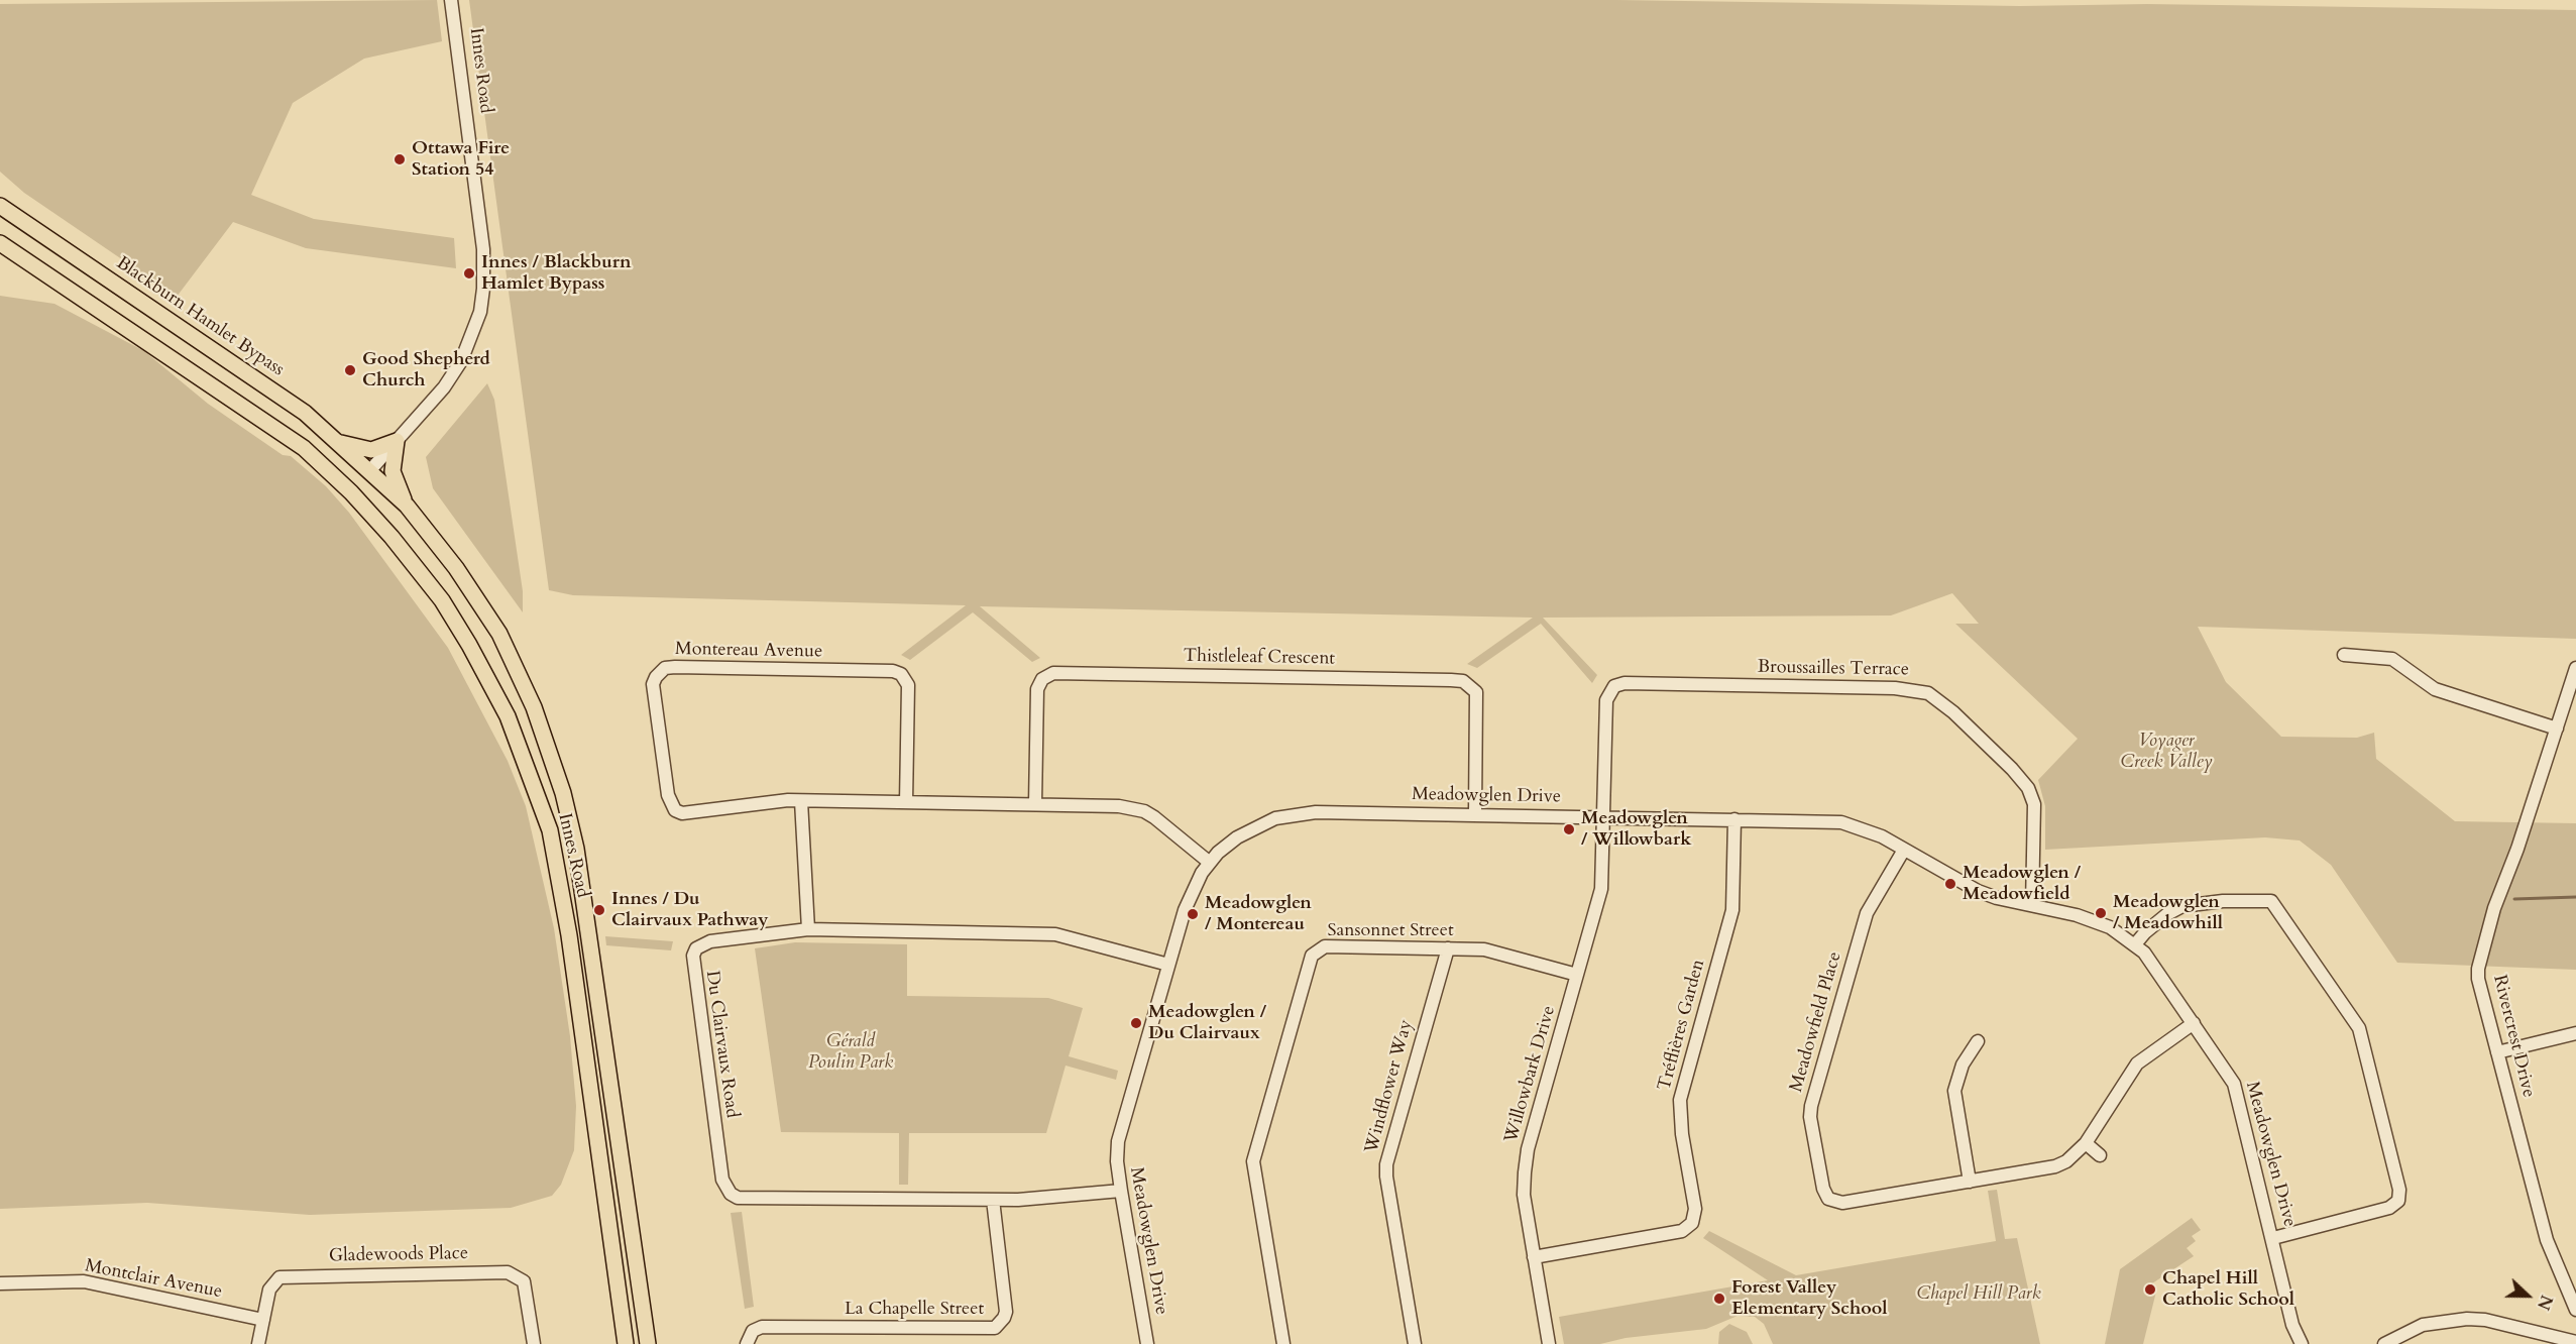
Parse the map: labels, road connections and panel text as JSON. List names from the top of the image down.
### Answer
{
  "streets": {
    "main road": ["Innes Road", "Blackburn Hamlet Bypass"],
    "street": [
      "Montereau Avenue",
      "Thistleleaf Crescent",
      "Broussailles Terrace",
      "Meadowglen Drive",
      "Sansonnet Street",
      "Meadowfield Place",
      "Tréflières Garden",
      "Rivercrest Drive",
      "Du Clairvaux Road",
      "Willowbark Drive",
      "Windflower Way",
      "Gladewoods Place",
      "Montclair Avenue",
      "La Chapelle Street"
    ]
  },
  "crossings": [
    ["Innes Road", "Blackburn Hamlet Bypass"],
    ["Montereau Avenue", "Thistleleaf Crescent"],
    ["Montereau Avenue", "Meadowglen Drive"],
    ["Thistleleaf Crescent", "Meadowglen Drive"],
    ["Broussailles Terrace", "Meadowglen Drive"],
    ["Broussailles Terrace", "Willowbark Drive"],
    ["Meadowglen Drive", "Meadowfield Place"],
    ["Meadowglen Drive", "Tréflières Garden"],
    ["Meadowglen Drive", "Du Clairvaux Road"],
    ["Meadowglen Drive", "Willowbark Drive"],
    ["Sansonnet Street", "Willowbark Drive"],
    ["Sansonnet Street", "Windflower Way"],
    ["Tréflières Garden", "Willowbark Drive"],
    ["Du Clairvaux Road", "La Chapelle Street"],
    ["Gladewoods Place", "Montclair Avenue"]
  ],
  "parks": ["Voyager Creek Valley", "Gérald Poulin Park", "Chapel Hill Park"],
  "places": [
    "Ottawa Fire Station 54",
    "Innes / Blackburn Hamlet Bypass",
    "Good Shepherd Church",
    "Meadowglen / Willowbark",
    "Meadowglen / Meadowfield",
    "Innes / Du Clairvaux Pathway",
    "Meadowglen / Meadowhill",
    "Meadowglen / Montereau",
    "Meadowglen / Du Clairvaux",
    "Chapel Hill Catholic School",
    "Forest Valley Elementary School"
  ],
  "north": "right"
}
